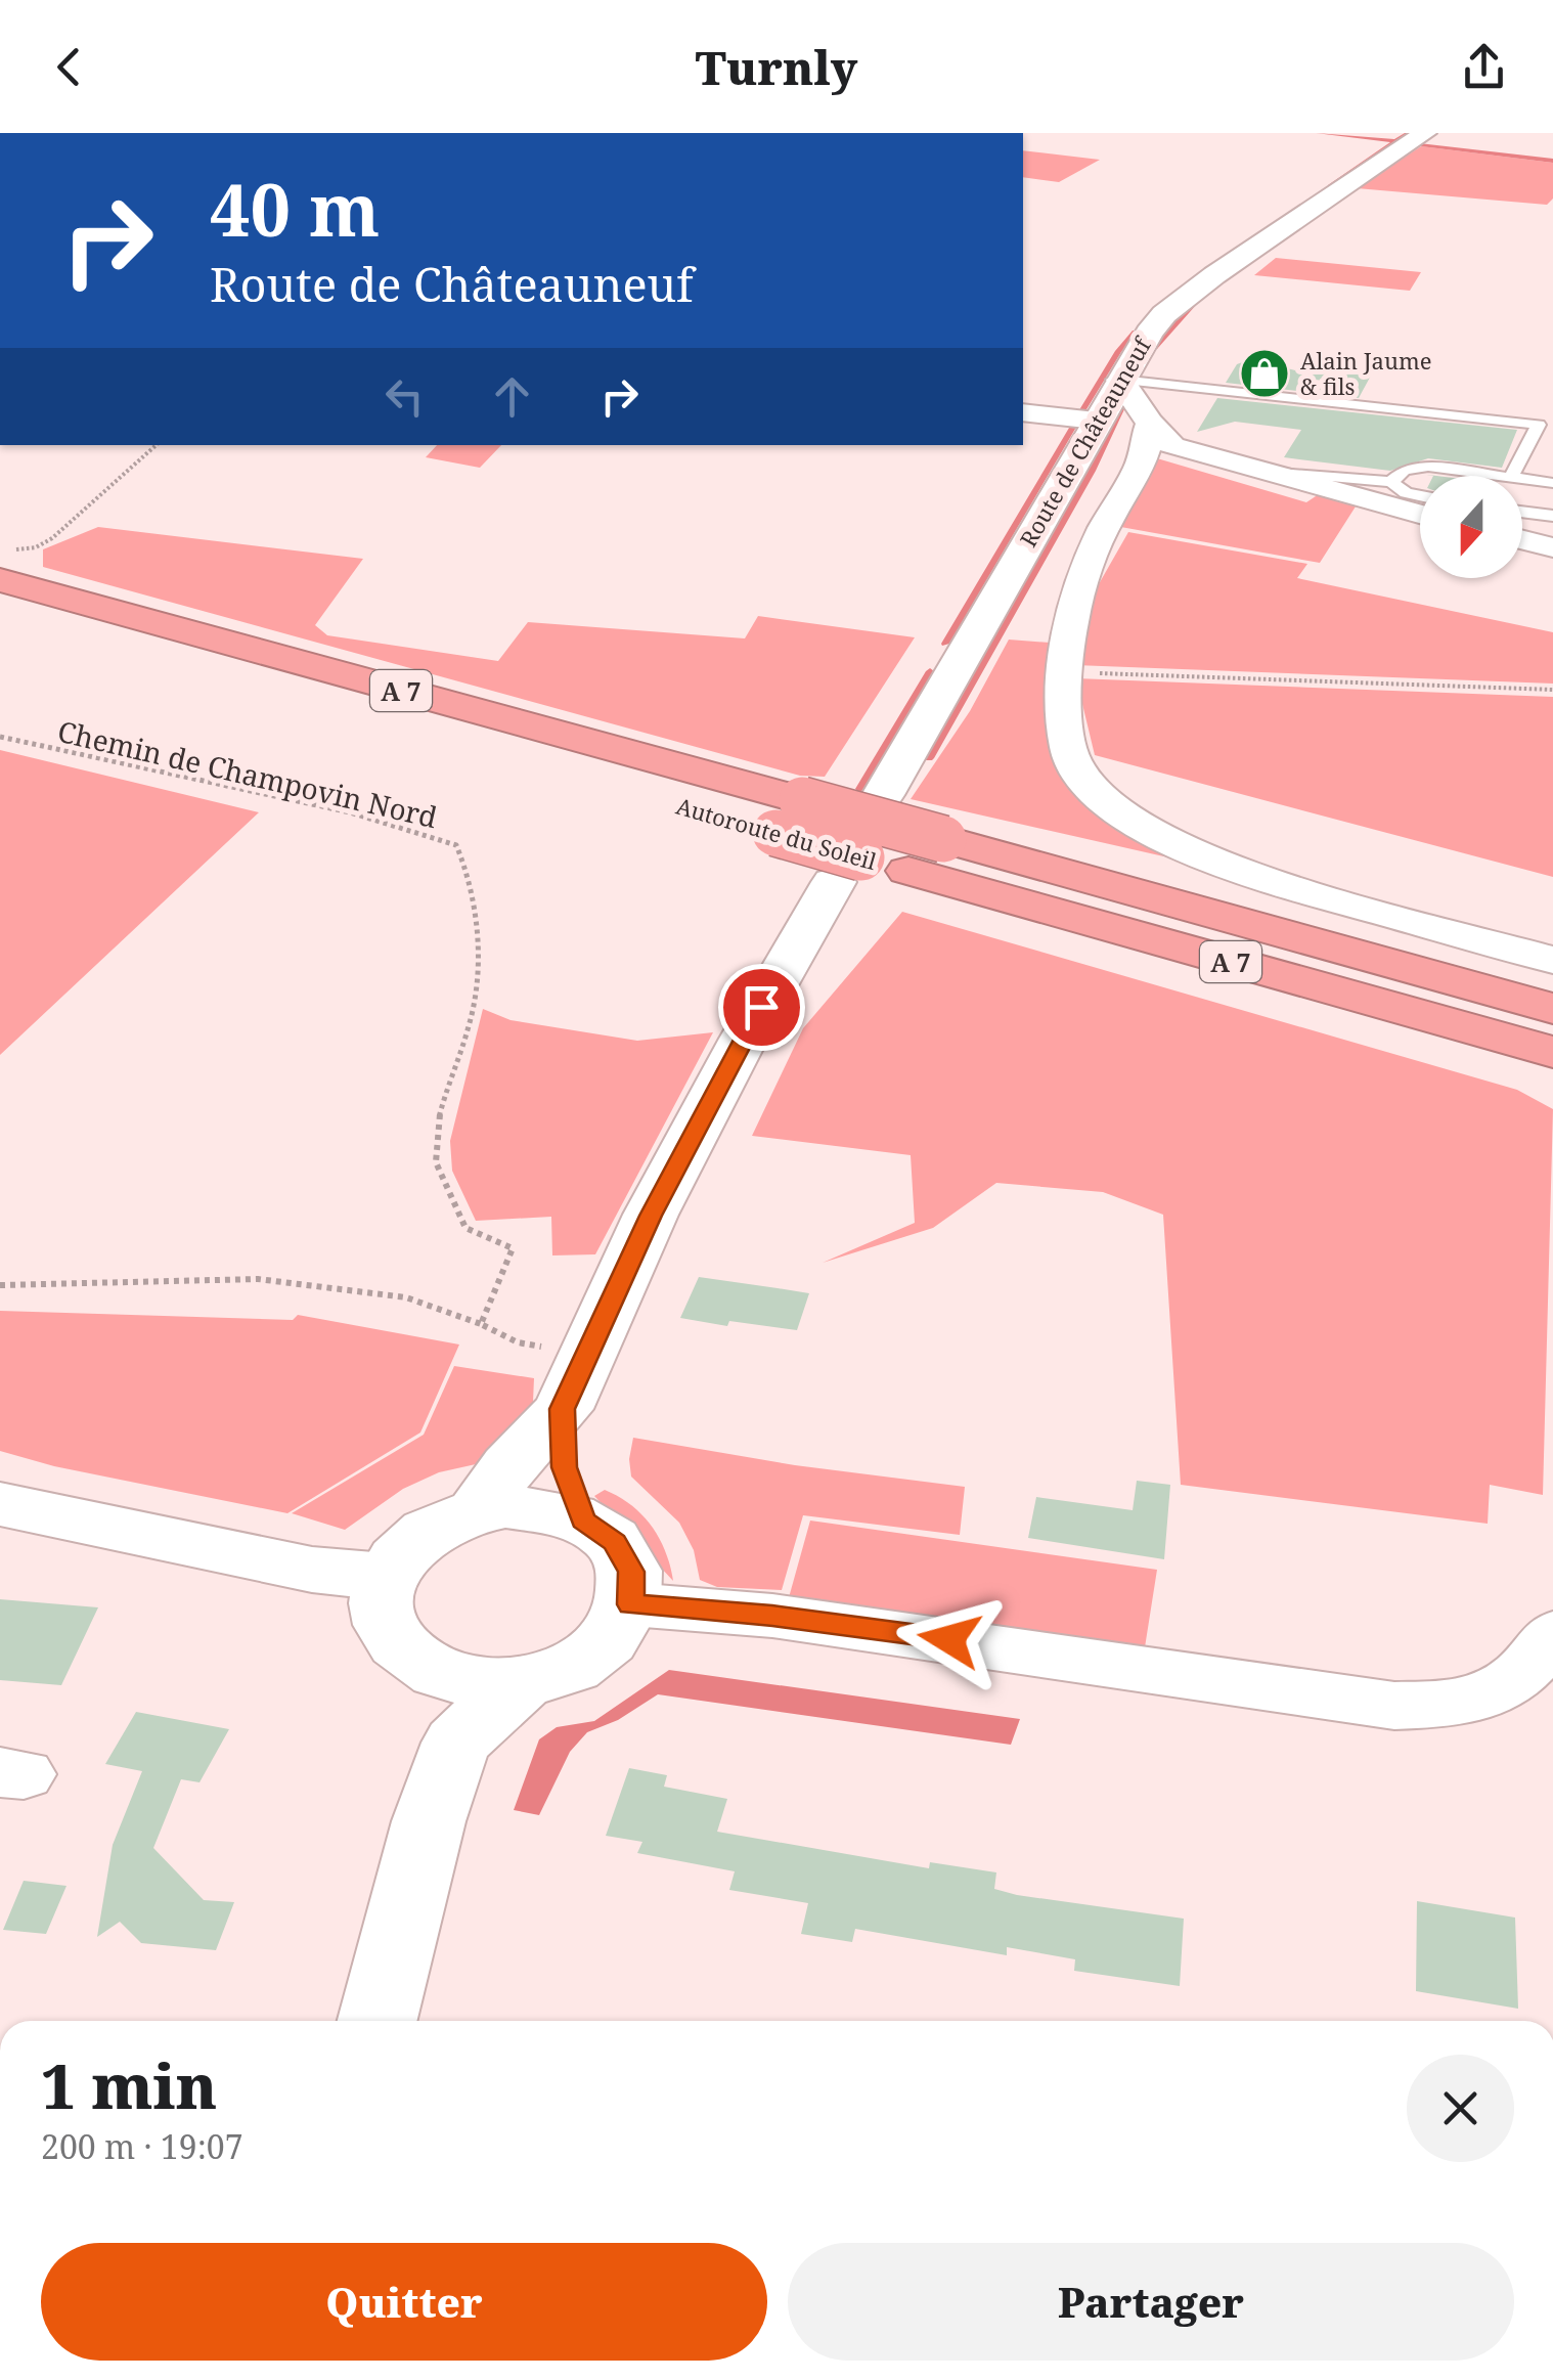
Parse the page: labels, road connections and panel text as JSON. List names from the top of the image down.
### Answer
{
  "streets": {
    "highway": ["A 7", "Autoroute du Soleil"],
    "main road": ["Route de Châteauneuf"],
    "path": ["Chemin de Champovin Nord"]
  },
  "places": {
    "shop": ["Alain Jaume & fils"]
  },
  "north": "bottom",
  "page": {
    "header": "Turnly",
    "turn": ["40 m", "Route de Châteauneuf"],
    "heading": ["1 min", "200 m · 19:07"],
    "buttons": ["Quitter", "Partager"]
  }
}
